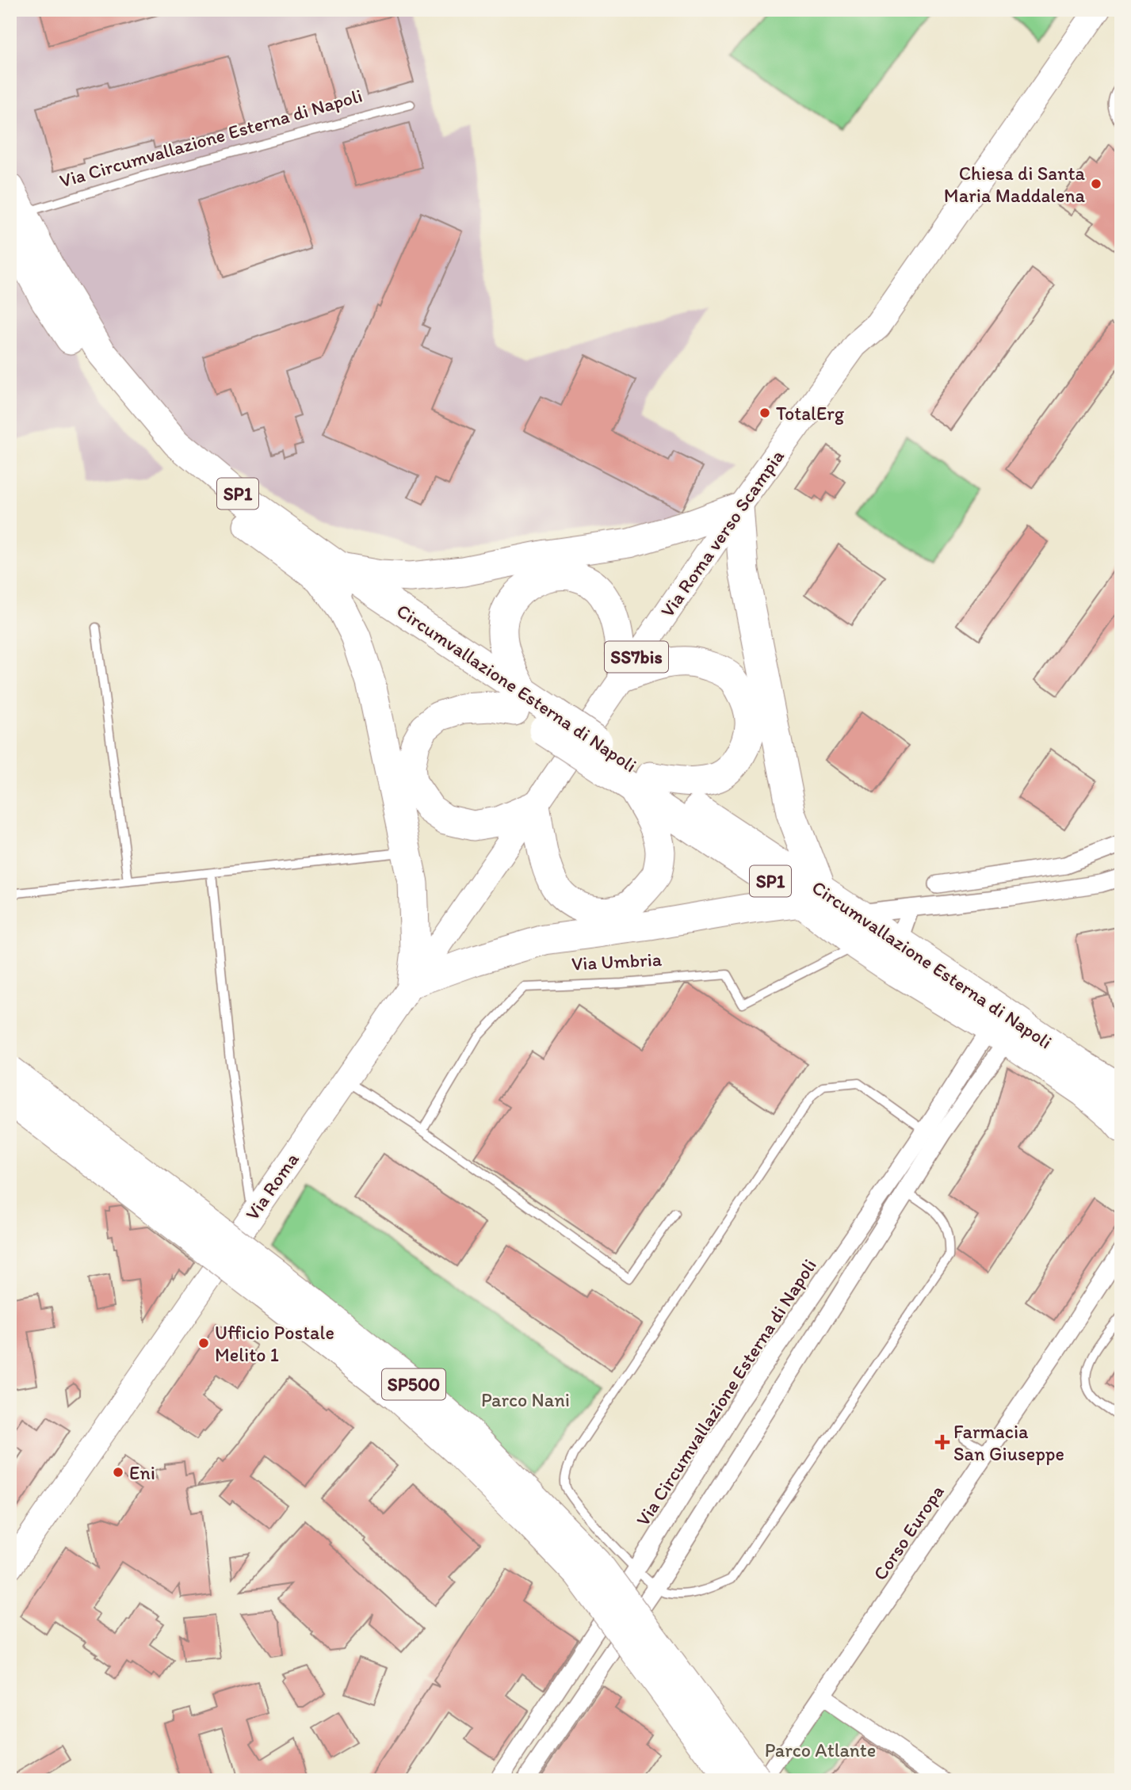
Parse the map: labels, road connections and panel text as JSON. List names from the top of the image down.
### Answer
{
  "streets": {
    "highway": ["SP1", "Circumvallazione Esterna di Napoli", "SP500"],
    "main road": ["Via Roma verso Scampia", "SS7bis", "Via Roma"],
    "street": ["Via Circumvallazione Esterna di Napoli", "Corso Europa"],
    "lane": ["Via Umbria"]
  },
  "crossings": [
    ["Via Circumvallazione Esterna di Napoli", "Circumvallazione Esterna di Napoli"],
    ["Via Roma verso Scampia", "Via Roma"],
    ["Circumvallazione Esterna di Napoli", "Via Umbria"]
  ],
  "parks": ["Parco Nani", "Parco Atlante"],
  "places": {
    "other": [
      "Chiesa di Santa Maria Maddalena",
      "TotalErg",
      "Ufficio Postale Melito 1",
      "Eni"
    ],
    "health": ["Farmacia San Giuseppe"]
  }
}
